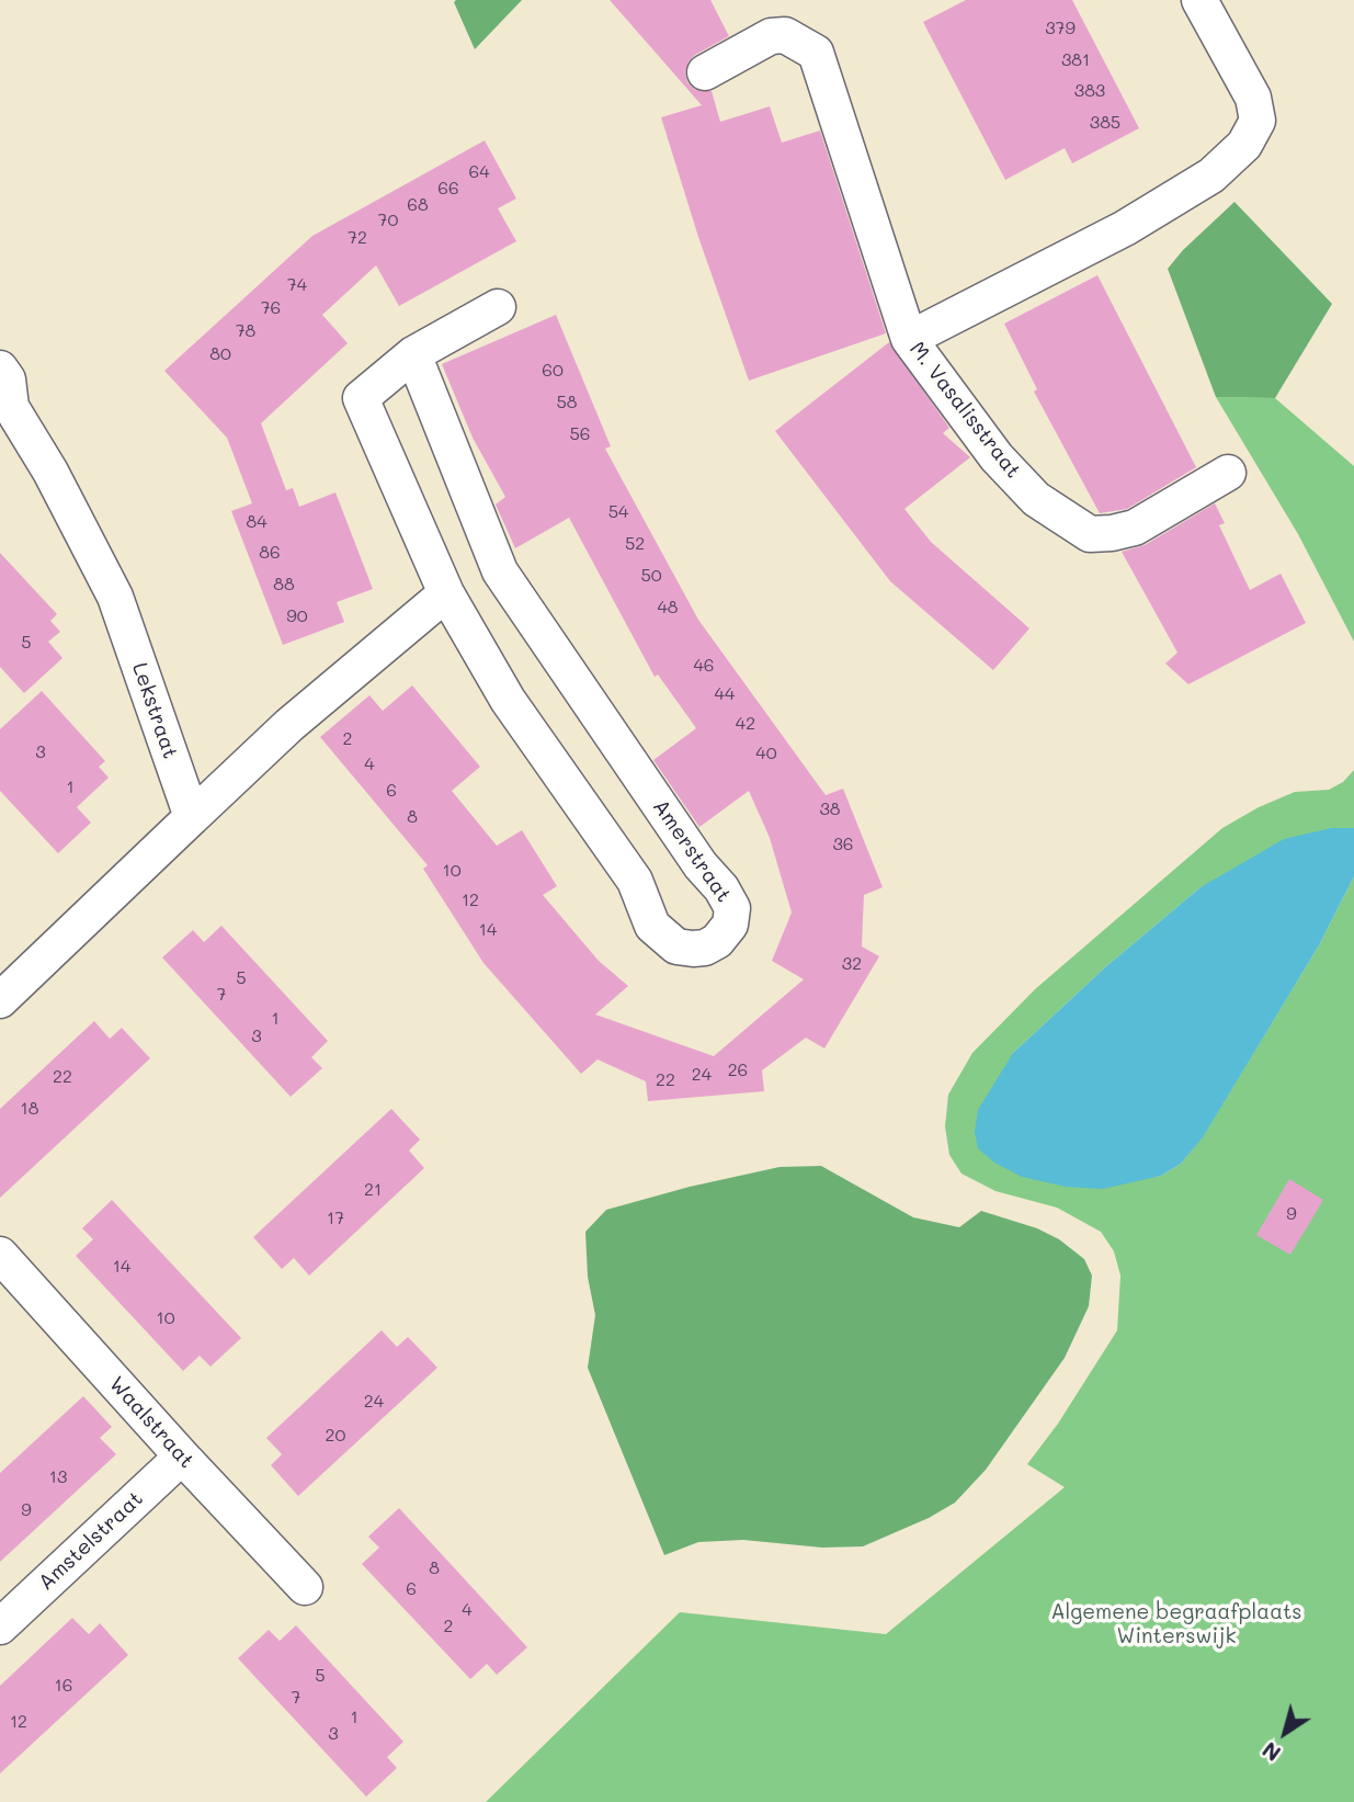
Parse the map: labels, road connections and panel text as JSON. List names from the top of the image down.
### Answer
{
  "streets": {
    "street": [
      "M. Vasalisstraat",
      "Lekstraat",
      "Amerstraat",
      "Waalstraat",
      "Amstelstraat"
    ]
  },
  "crossings": [
    ["Waalstraat", "Amstelstraat"]
  ],
  "parks": ["Algemene begraafplaats Winterswijk"],
  "house_numbers": [
    "379",
    "381",
    "383",
    "385",
    "64",
    "66",
    "68",
    "70",
    "72",
    "74",
    "76",
    "78",
    "80",
    "60",
    "58",
    "56",
    "54",
    "84",
    "52",
    "86",
    "50",
    "88",
    "48",
    "90",
    "5",
    "46",
    "44",
    "42",
    "2",
    "3",
    "40",
    "4",
    "1",
    "6",
    "38",
    "8",
    "36",
    "10",
    "12",
    "14",
    "32",
    "5",
    "7",
    "1",
    "3",
    "26",
    "24",
    "22",
    "22",
    "18",
    "21",
    "9",
    "17",
    "14",
    "10",
    "24",
    "20",
    "13",
    "9",
    "8",
    "6",
    "4",
    "2",
    "5",
    "16",
    "7",
    "1",
    "12",
    "3"
  ],
  "north": "bottom left"
}
